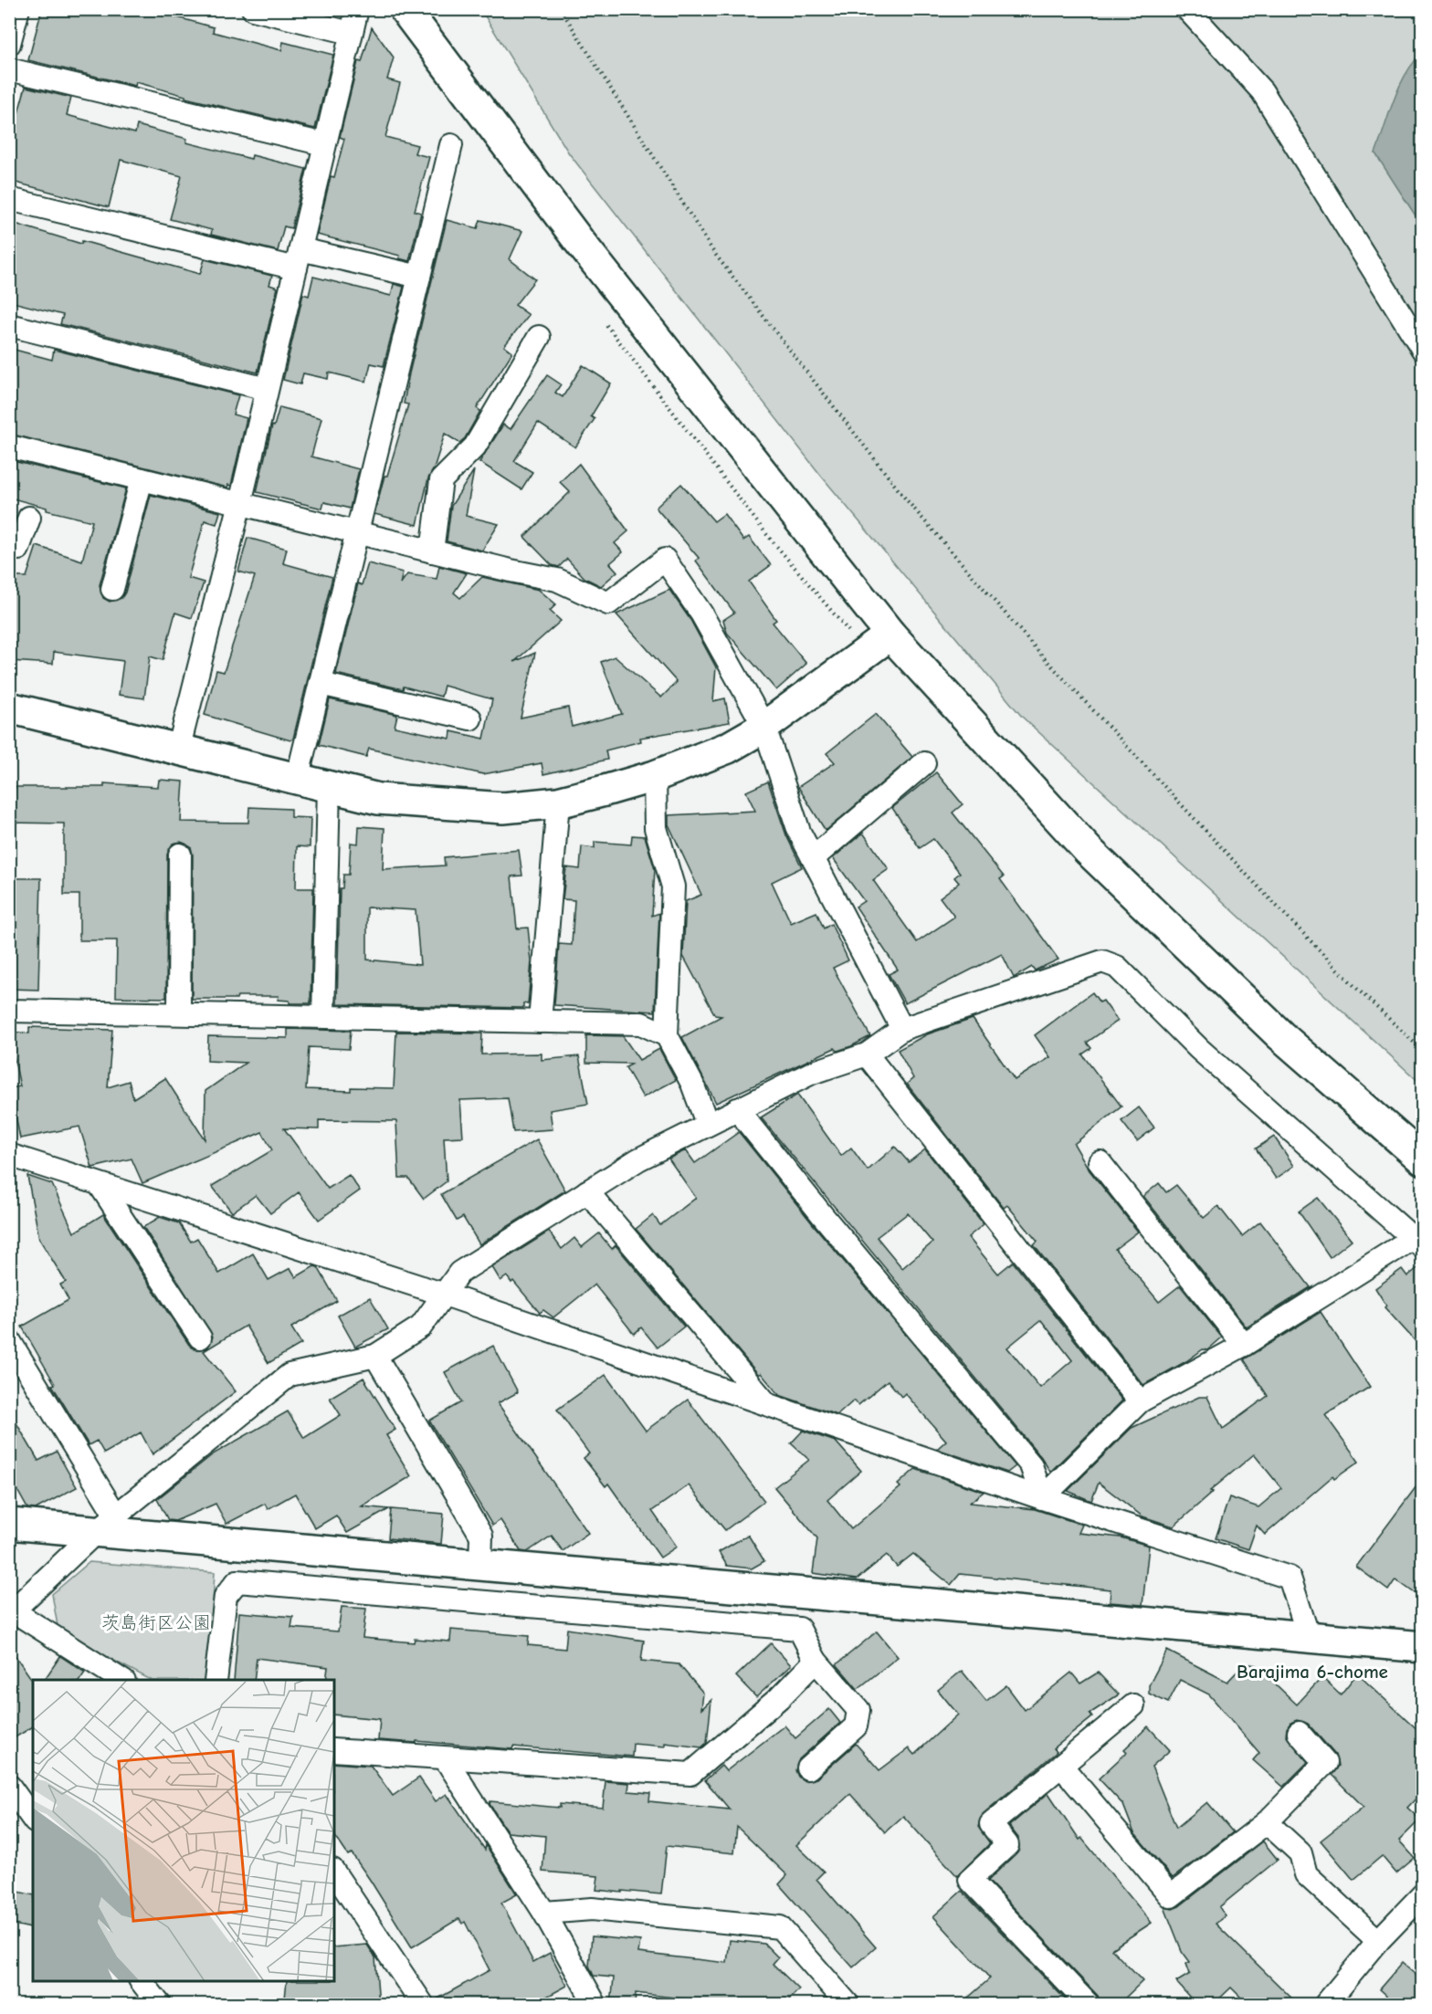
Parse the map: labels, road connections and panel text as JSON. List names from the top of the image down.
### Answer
{
  "districts": ["Barajima 6-chome"],
  "parks": ["茨島街区公園"]
}
